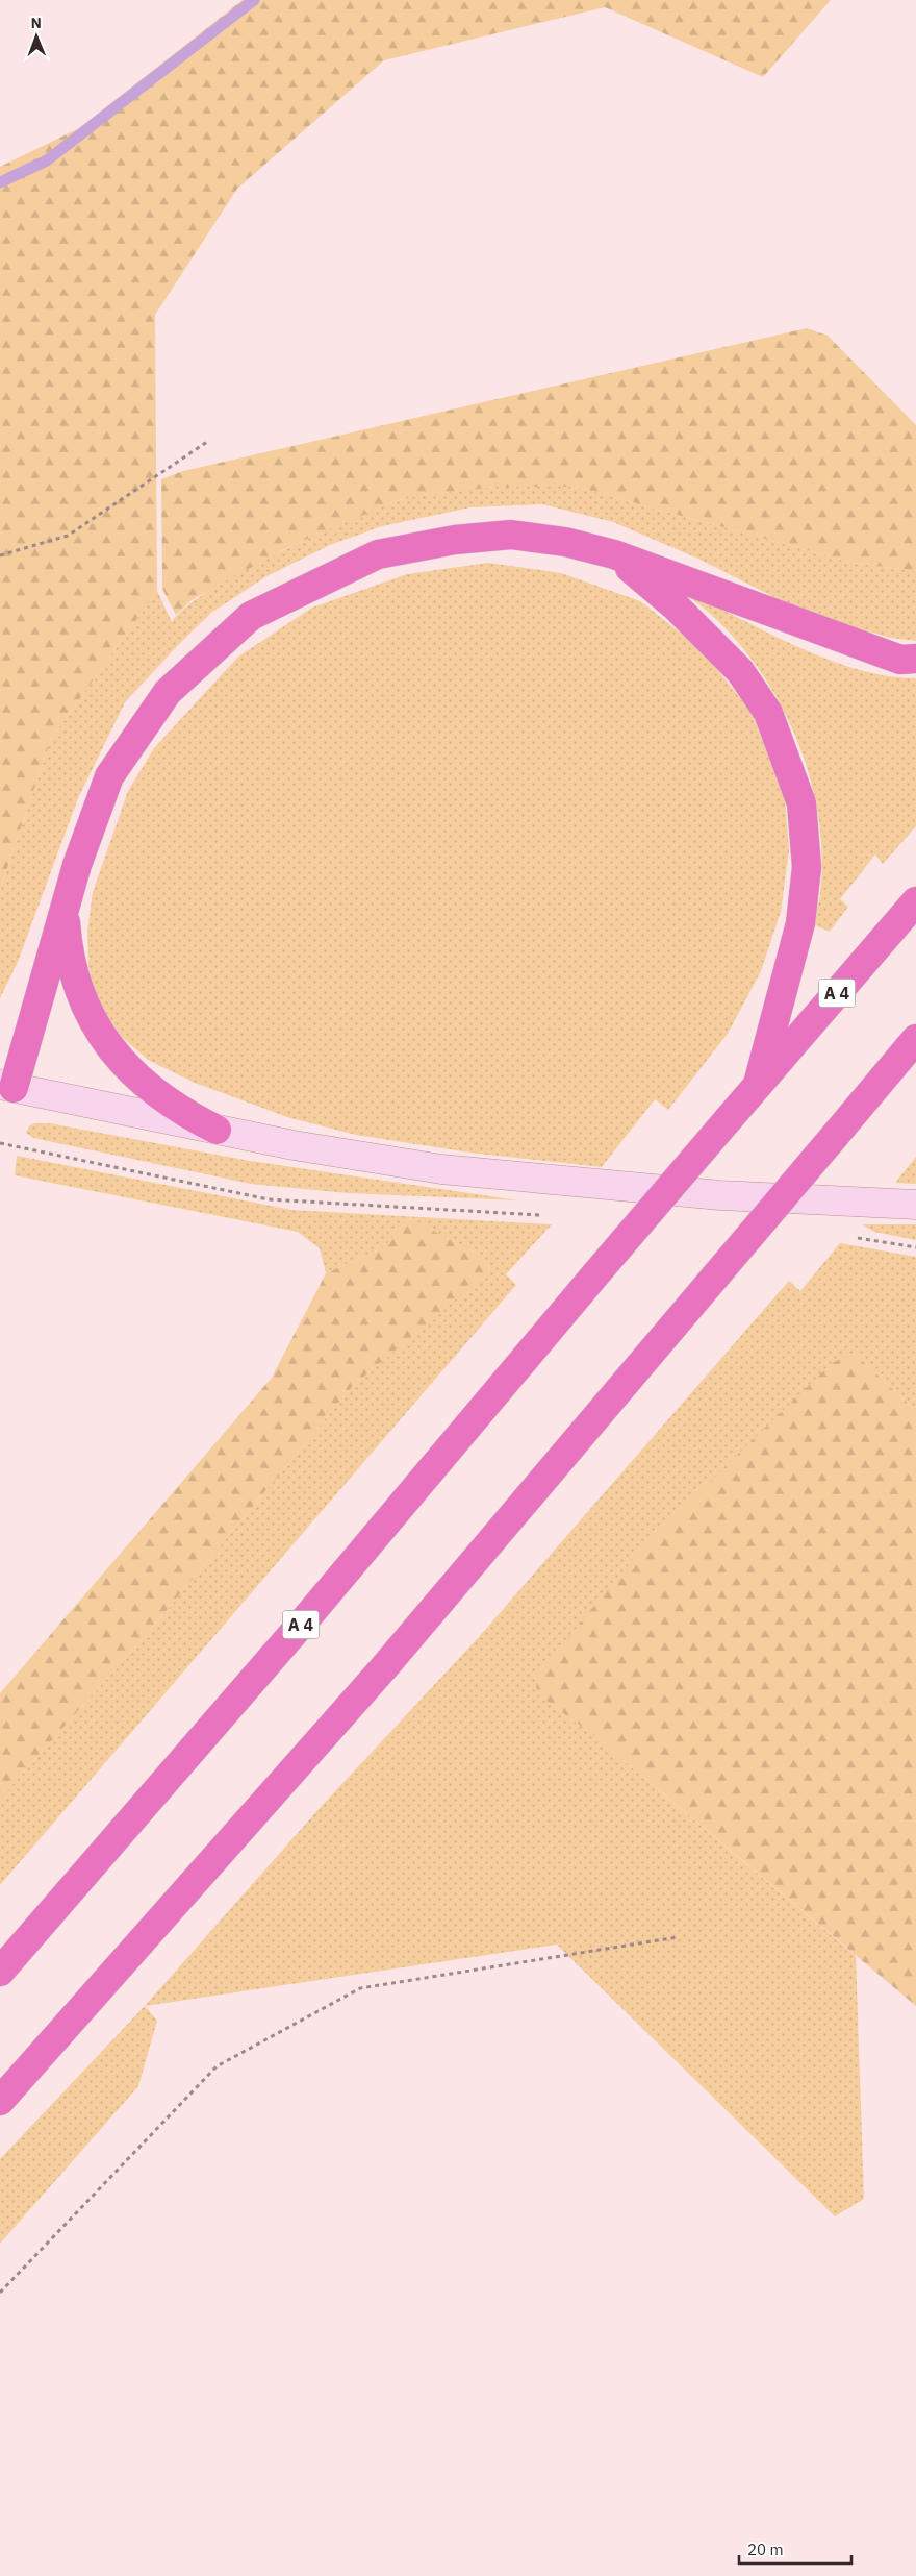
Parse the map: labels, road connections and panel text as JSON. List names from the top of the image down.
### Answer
{
  "streets": {
    "highway": ["A 4"]
  },
  "scale_bar": "20 m",
  "north": "top"
}
